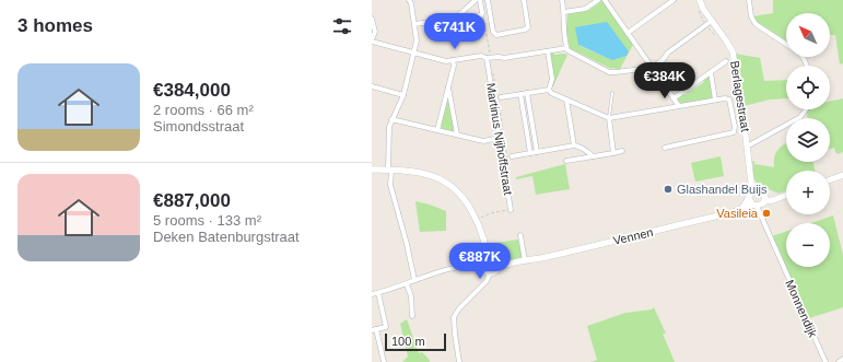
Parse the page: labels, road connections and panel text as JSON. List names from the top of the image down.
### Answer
{
  "streets": {
    "street": [
      "Berlagestraat",
      "Martinus Nijhoffstraat",
      "Vennen",
      "Monnendijk"
    ]
  },
  "crossings": [
    ["Berlagestraat", "Vennen"],
    ["Berlagestraat", "Monnendijk"],
    ["Vennen", "Monnendijk"]
  ],
  "places": ["Glashandel Buijs", "Vasileia"],
  "scale_bar": "100 m",
  "north": "top left",
  "page": {
    "heading": "3 homes",
    "map_buttons": ["+", "−"],
    "price": ["€741K", "€384K", "€887K"],
    "list": [
      {
        "name": "€384,000",
        "note": "2 rooms · 66 m² · Simondsstraat"
      },
      {
        "name": "€887,000",
        "note": "5 rooms · 133 m² · Deken Batenburgstraat"
      }
    ],
    "scale": "100 m"
  }
}
